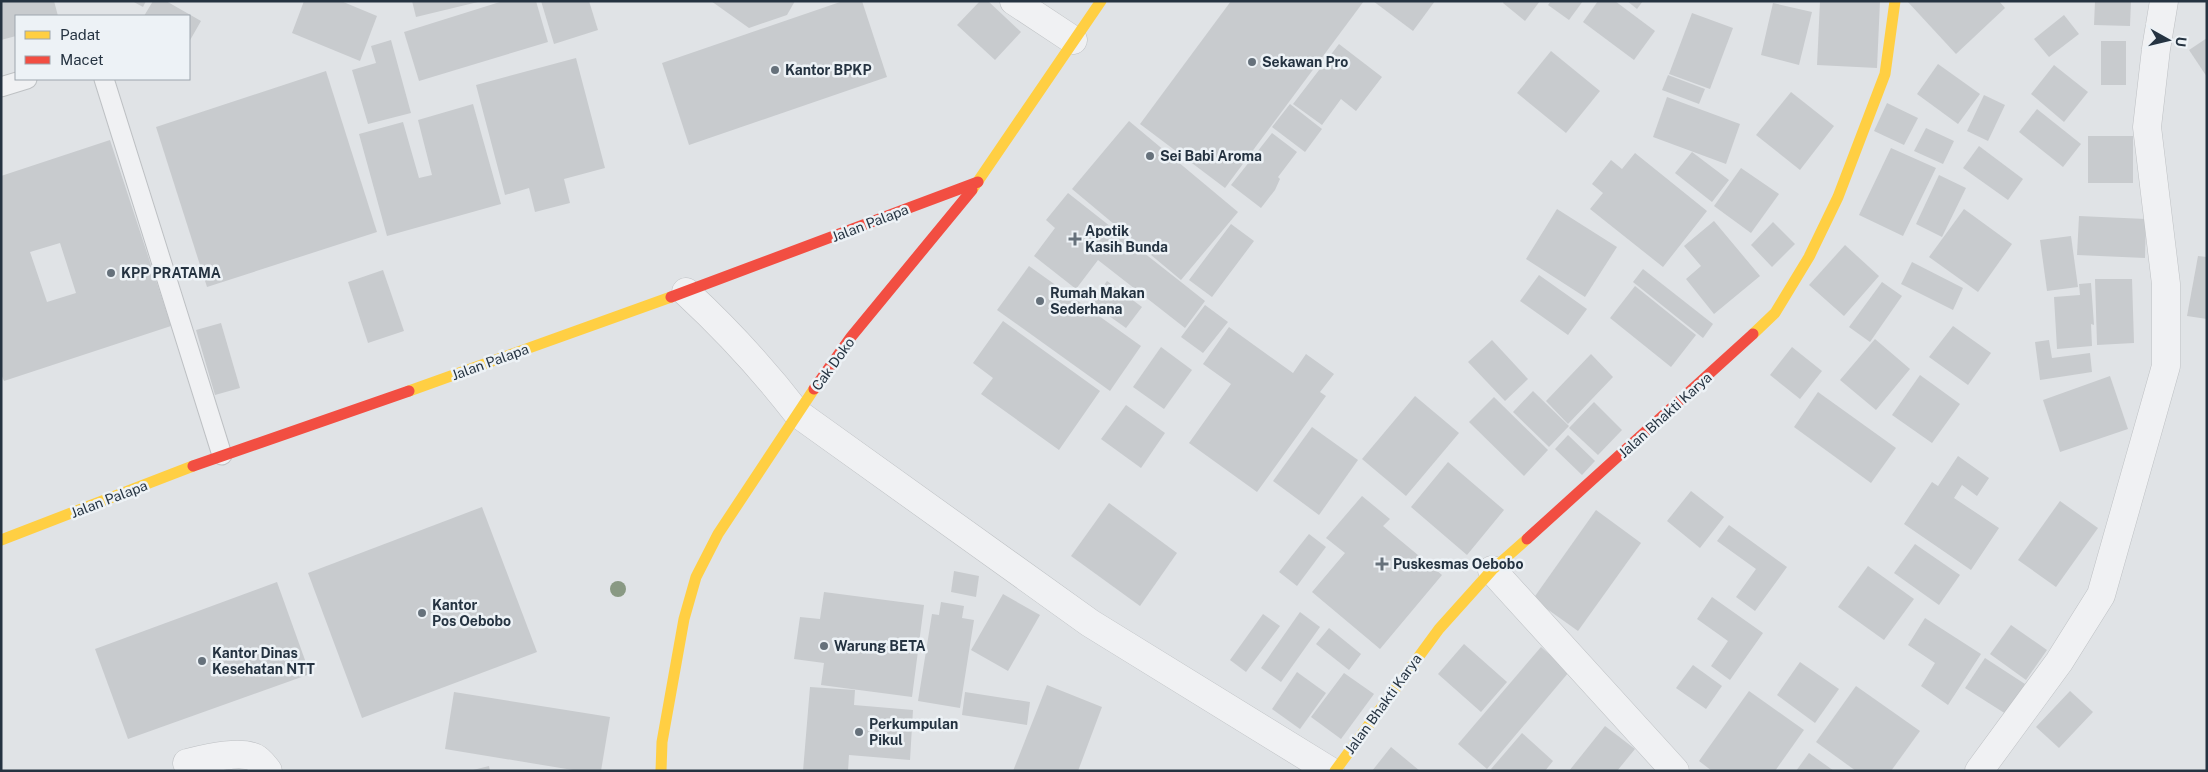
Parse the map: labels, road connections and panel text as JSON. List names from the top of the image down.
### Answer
{
  "streets": {
    "main road": ["Jalan Palapa", "Cak Doko", "Jalan Bhakti Karya"]
  },
  "crossings": [
    ["Jalan Palapa", "Cak Doko"]
  ],
  "places": {
    "other": [
      "Sekawan Pro",
      "Kantor BPKP",
      "Sei Babi Aroma",
      "KPP PRATAMA",
      "Rumah Makan Sederhana",
      "Kantor Pos Oebobo",
      "Warung BETA",
      "Kantor Dinas Kesehatan NTT",
      "Perkumpulan Pikul"
    ],
    "health": ["Apotik Kasih Bunda", "Puskesmas Oebobo"]
  },
  "legend": ["Padat", "Macet"],
  "north": "right"
}
